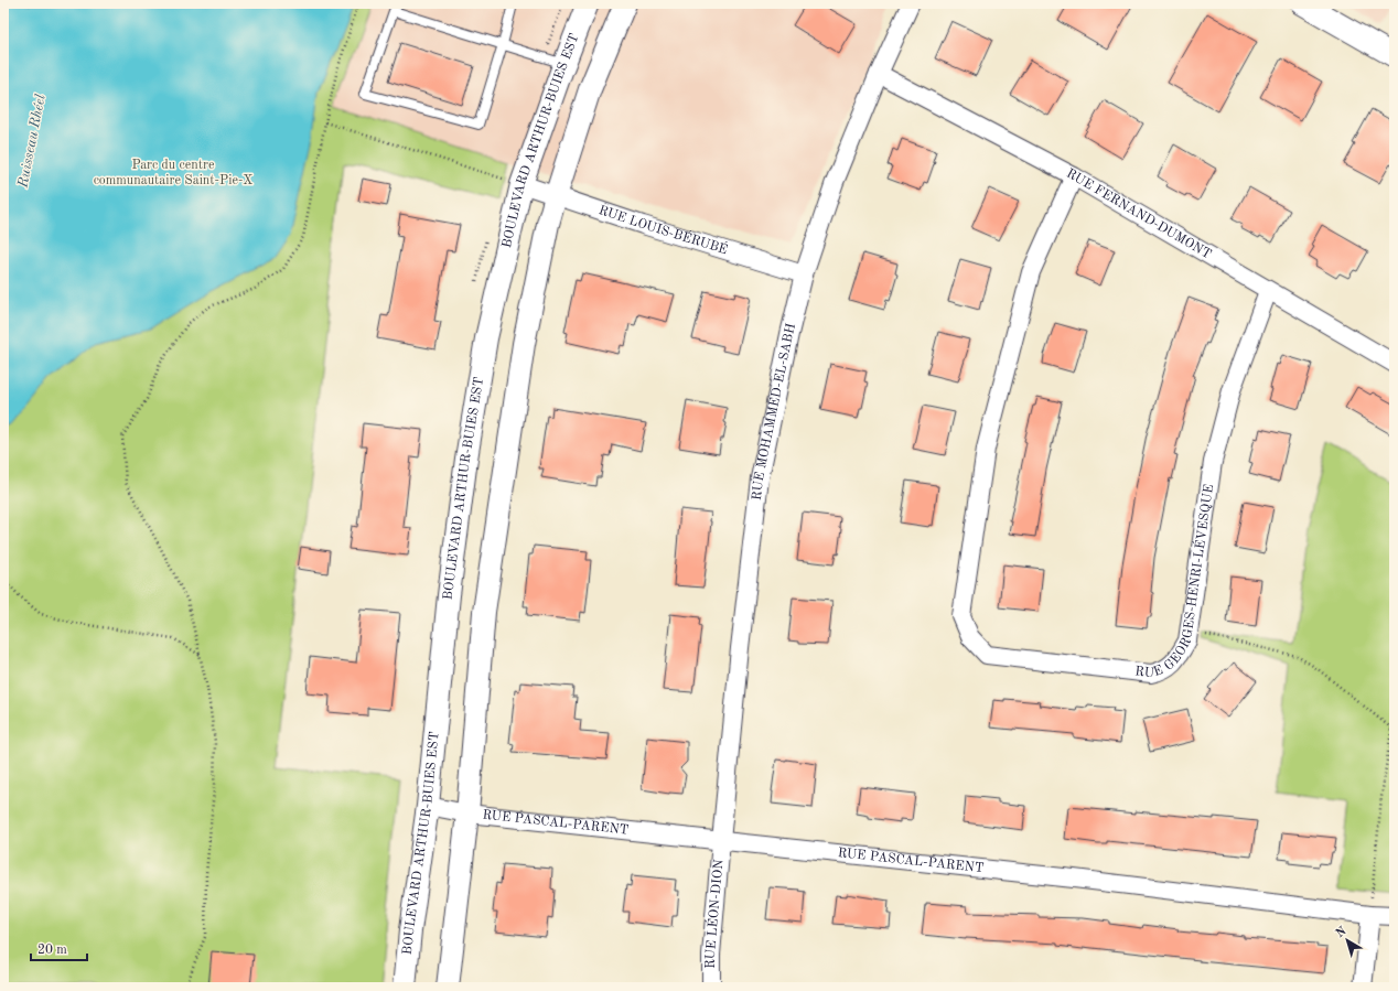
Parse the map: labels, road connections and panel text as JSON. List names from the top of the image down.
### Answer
{
  "streets": {
    "street": [
      "BOULEVARD ARTHUR-BUIES EST",
      "RUE FERNAND-DUMONT",
      "RUE LOUIS-BÉRUBÉ",
      "RUE MOHAMMED-EL-SABH",
      "RUE GEORGES-HENRI-LÉVESQUE",
      "RUE PASCAL-PARENT",
      "RUE LÉON-DION"
    ]
  },
  "crossings": [
    ["BOULEVARD ARTHUR-BUIES EST", "RUE LOUIS-BÉRUBÉ"],
    ["BOULEVARD ARTHUR-BUIES EST", "RUE PASCAL-PARENT"],
    ["RUE FERNAND-DUMONT", "RUE MOHAMMED-EL-SABH"],
    ["RUE FERNAND-DUMONT", "RUE GEORGES-HENRI-LÉVESQUE"],
    ["RUE LOUIS-BÉRUBÉ", "RUE MOHAMMED-EL-SABH"],
    ["RUE MOHAMMED-EL-SABH", "RUE PASCAL-PARENT"],
    ["RUE MOHAMMED-EL-SABH", "RUE LÉON-DION"],
    ["RUE PASCAL-PARENT", "RUE LÉON-DION"]
  ],
  "water": ["Ruisseau Rhéel"],
  "parks": ["Parc du centre communautaire Saint-Pie-X"],
  "scale_bar": "20 m",
  "north": "top left"
}
